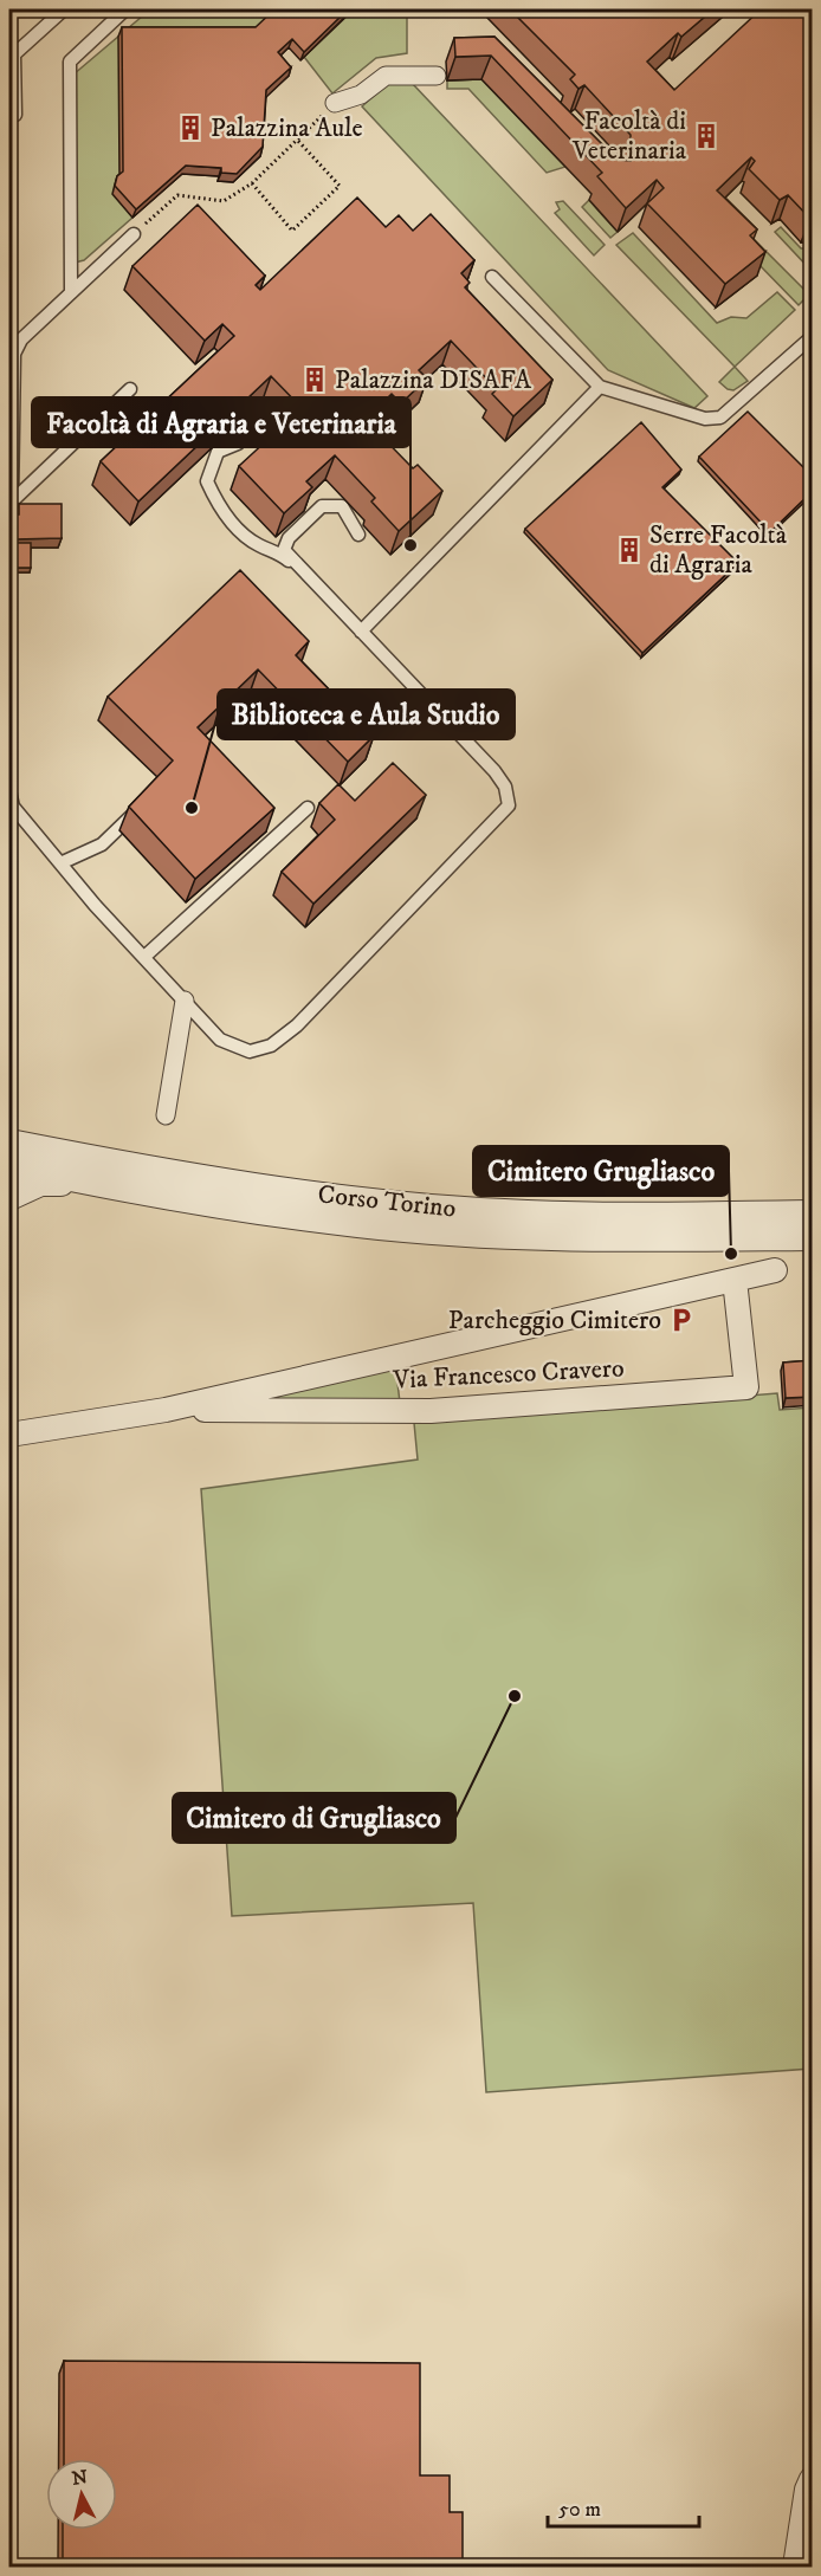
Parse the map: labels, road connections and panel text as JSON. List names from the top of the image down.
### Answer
{
  "streets": {
    "street": ["Corso Torino", "Via Francesco Cravero"]
  },
  "places": {
    "building": [
      "Palazzina Aule",
      "Facoltà di Veterinaria",
      "Palazzina DISAFA",
      "Serre Facoltà di Agraria"
    ],
    "other": [
      "Facoltà di Agraria e Veterinaria",
      "Biblioteca e Aula Studio",
      "Cimitero Grugliasco",
      "Cimitero di Grugliasco"
    ],
    "parking": ["Parcheggio Cimitero"]
  },
  "scale_bar": "50 m",
  "north": "top"
}
